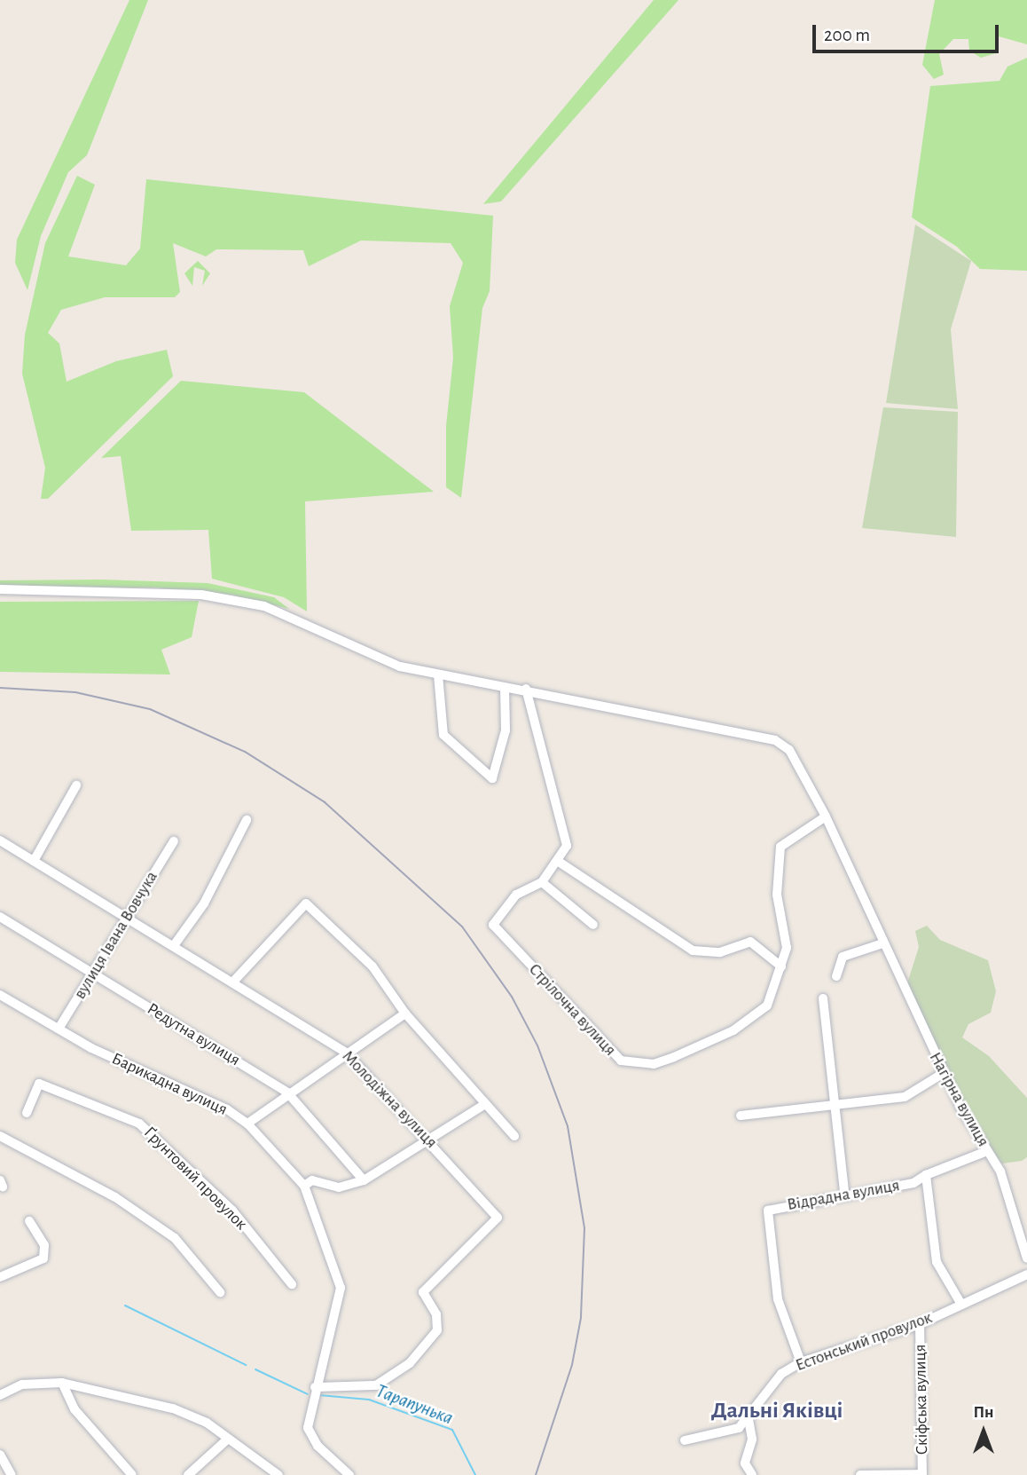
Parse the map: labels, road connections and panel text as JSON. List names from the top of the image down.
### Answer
{
  "streets": {
    "street": [
      "вулиця Івана Вовчука",
      "Стрілочна вулиця",
      "Редутна вулиця",
      "Барикадна вулиця",
      "Молодіжна вулиця",
      "Нагірна вулиця",
      "Ґрунтовий провулок",
      "Відрадна вулиця",
      "Естонський провулок",
      "Скіфська вулиця"
    ]
  },
  "crossings": [
    ["вулиця Івана Вовчука", "Редутна вулиця"],
    ["вулиця Івана Вовчука", "Барикадна вулиця"],
    ["вулиця Івана Вовчука", "Молодіжна вулиця"],
    ["Стрілочна вулиця", "Нагірна вулиця"],
    ["Барикадна вулиця", "Молодіжна вулиця"],
    ["Нагірна вулиця", "Відрадна вулиця"],
    ["Відрадна вулиця", "Естонський провулок"],
    ["Естонський провулок", "Скіфська вулиця"]
  ],
  "districts": ["Дальні Яківці"],
  "water": ["Тарапунька"],
  "scale_bar": "200 m",
  "north": "top"
}
